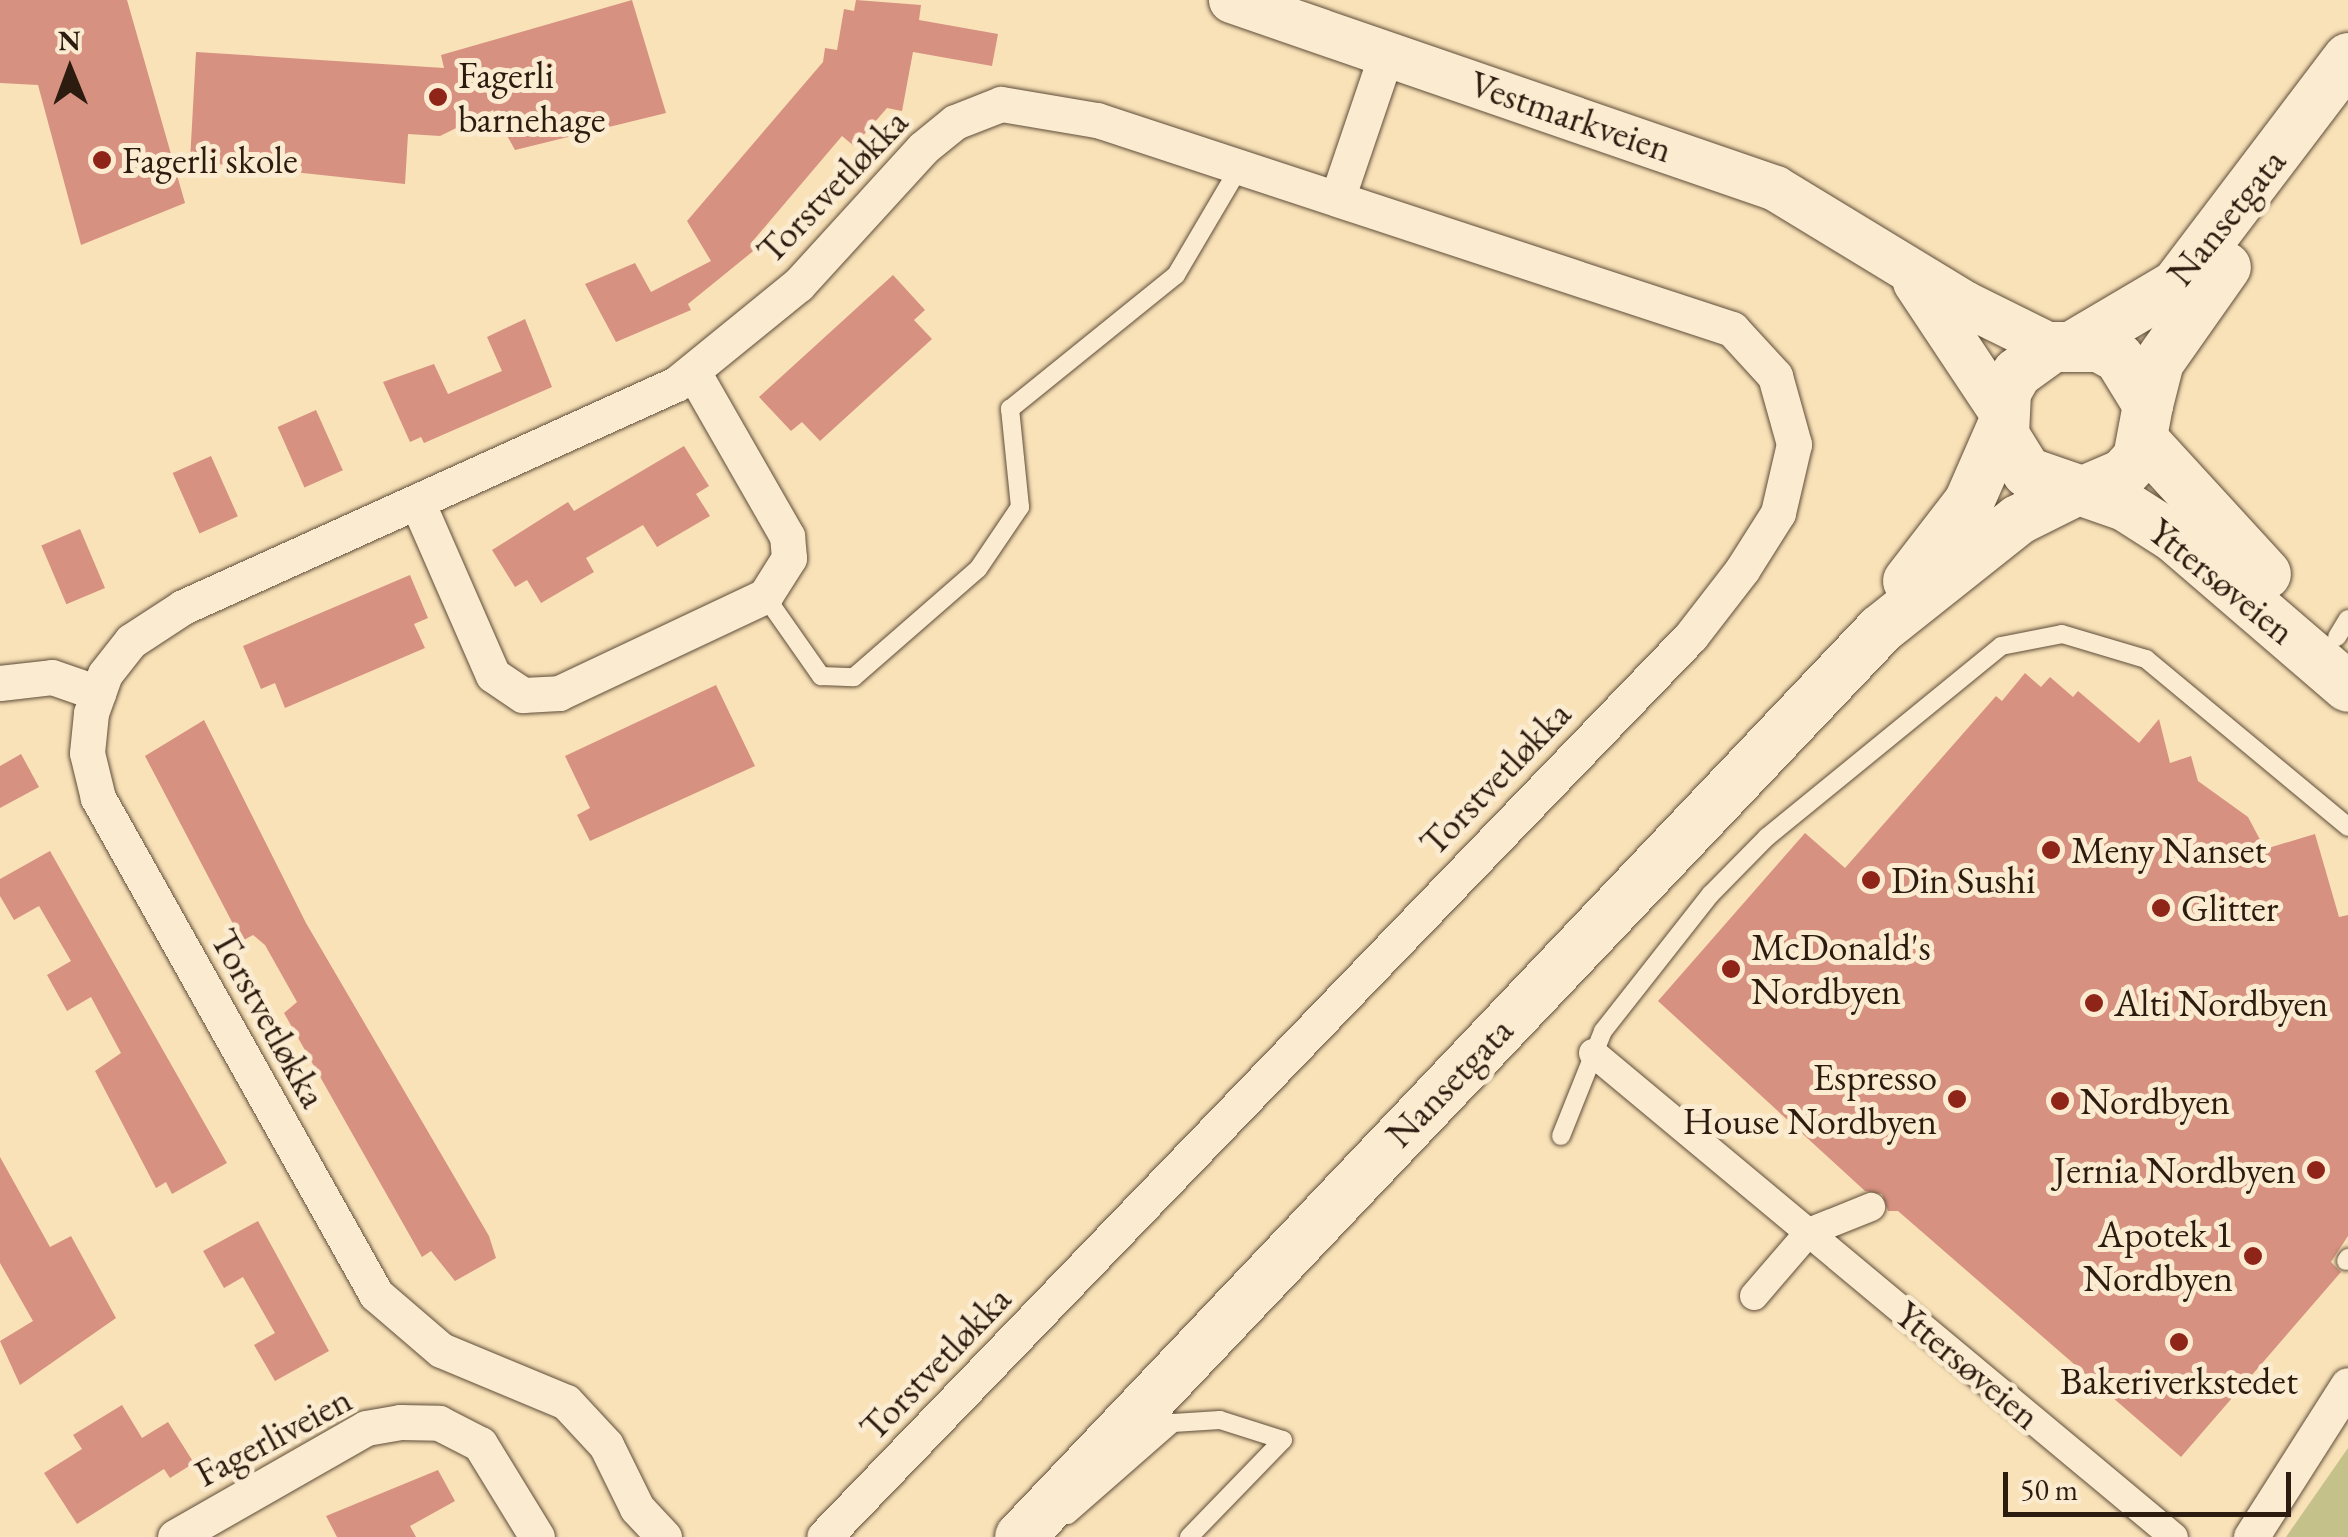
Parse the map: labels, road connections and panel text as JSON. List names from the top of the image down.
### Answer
{
  "streets": {
    "main road": ["Nansetgata", "Yttersøveien"],
    "street": ["Vestmarkveien", "Torstvetløkka", "Fagerliveien"]
  },
  "crossings": [
    ["Vestmarkveien", "Nansetgata"],
    ["Vestmarkveien", "Yttersøveien"],
    ["Nansetgata", "Yttersøveien"]
  ],
  "places": [
    "Fagerli barnehage",
    "Fagerli skole",
    "Meny Nanset",
    "Din Sushi",
    "Glitter",
    "McDonald's Nordbyen",
    "Alti Nordbyen",
    "Espresso House Nordbyen",
    "Nordbyen",
    "Jernia Nordbyen",
    "Apotek 1 Nordbyen",
    "Bakeriverkstedet"
  ],
  "scale_bar": "50 m",
  "north": "top"
}
